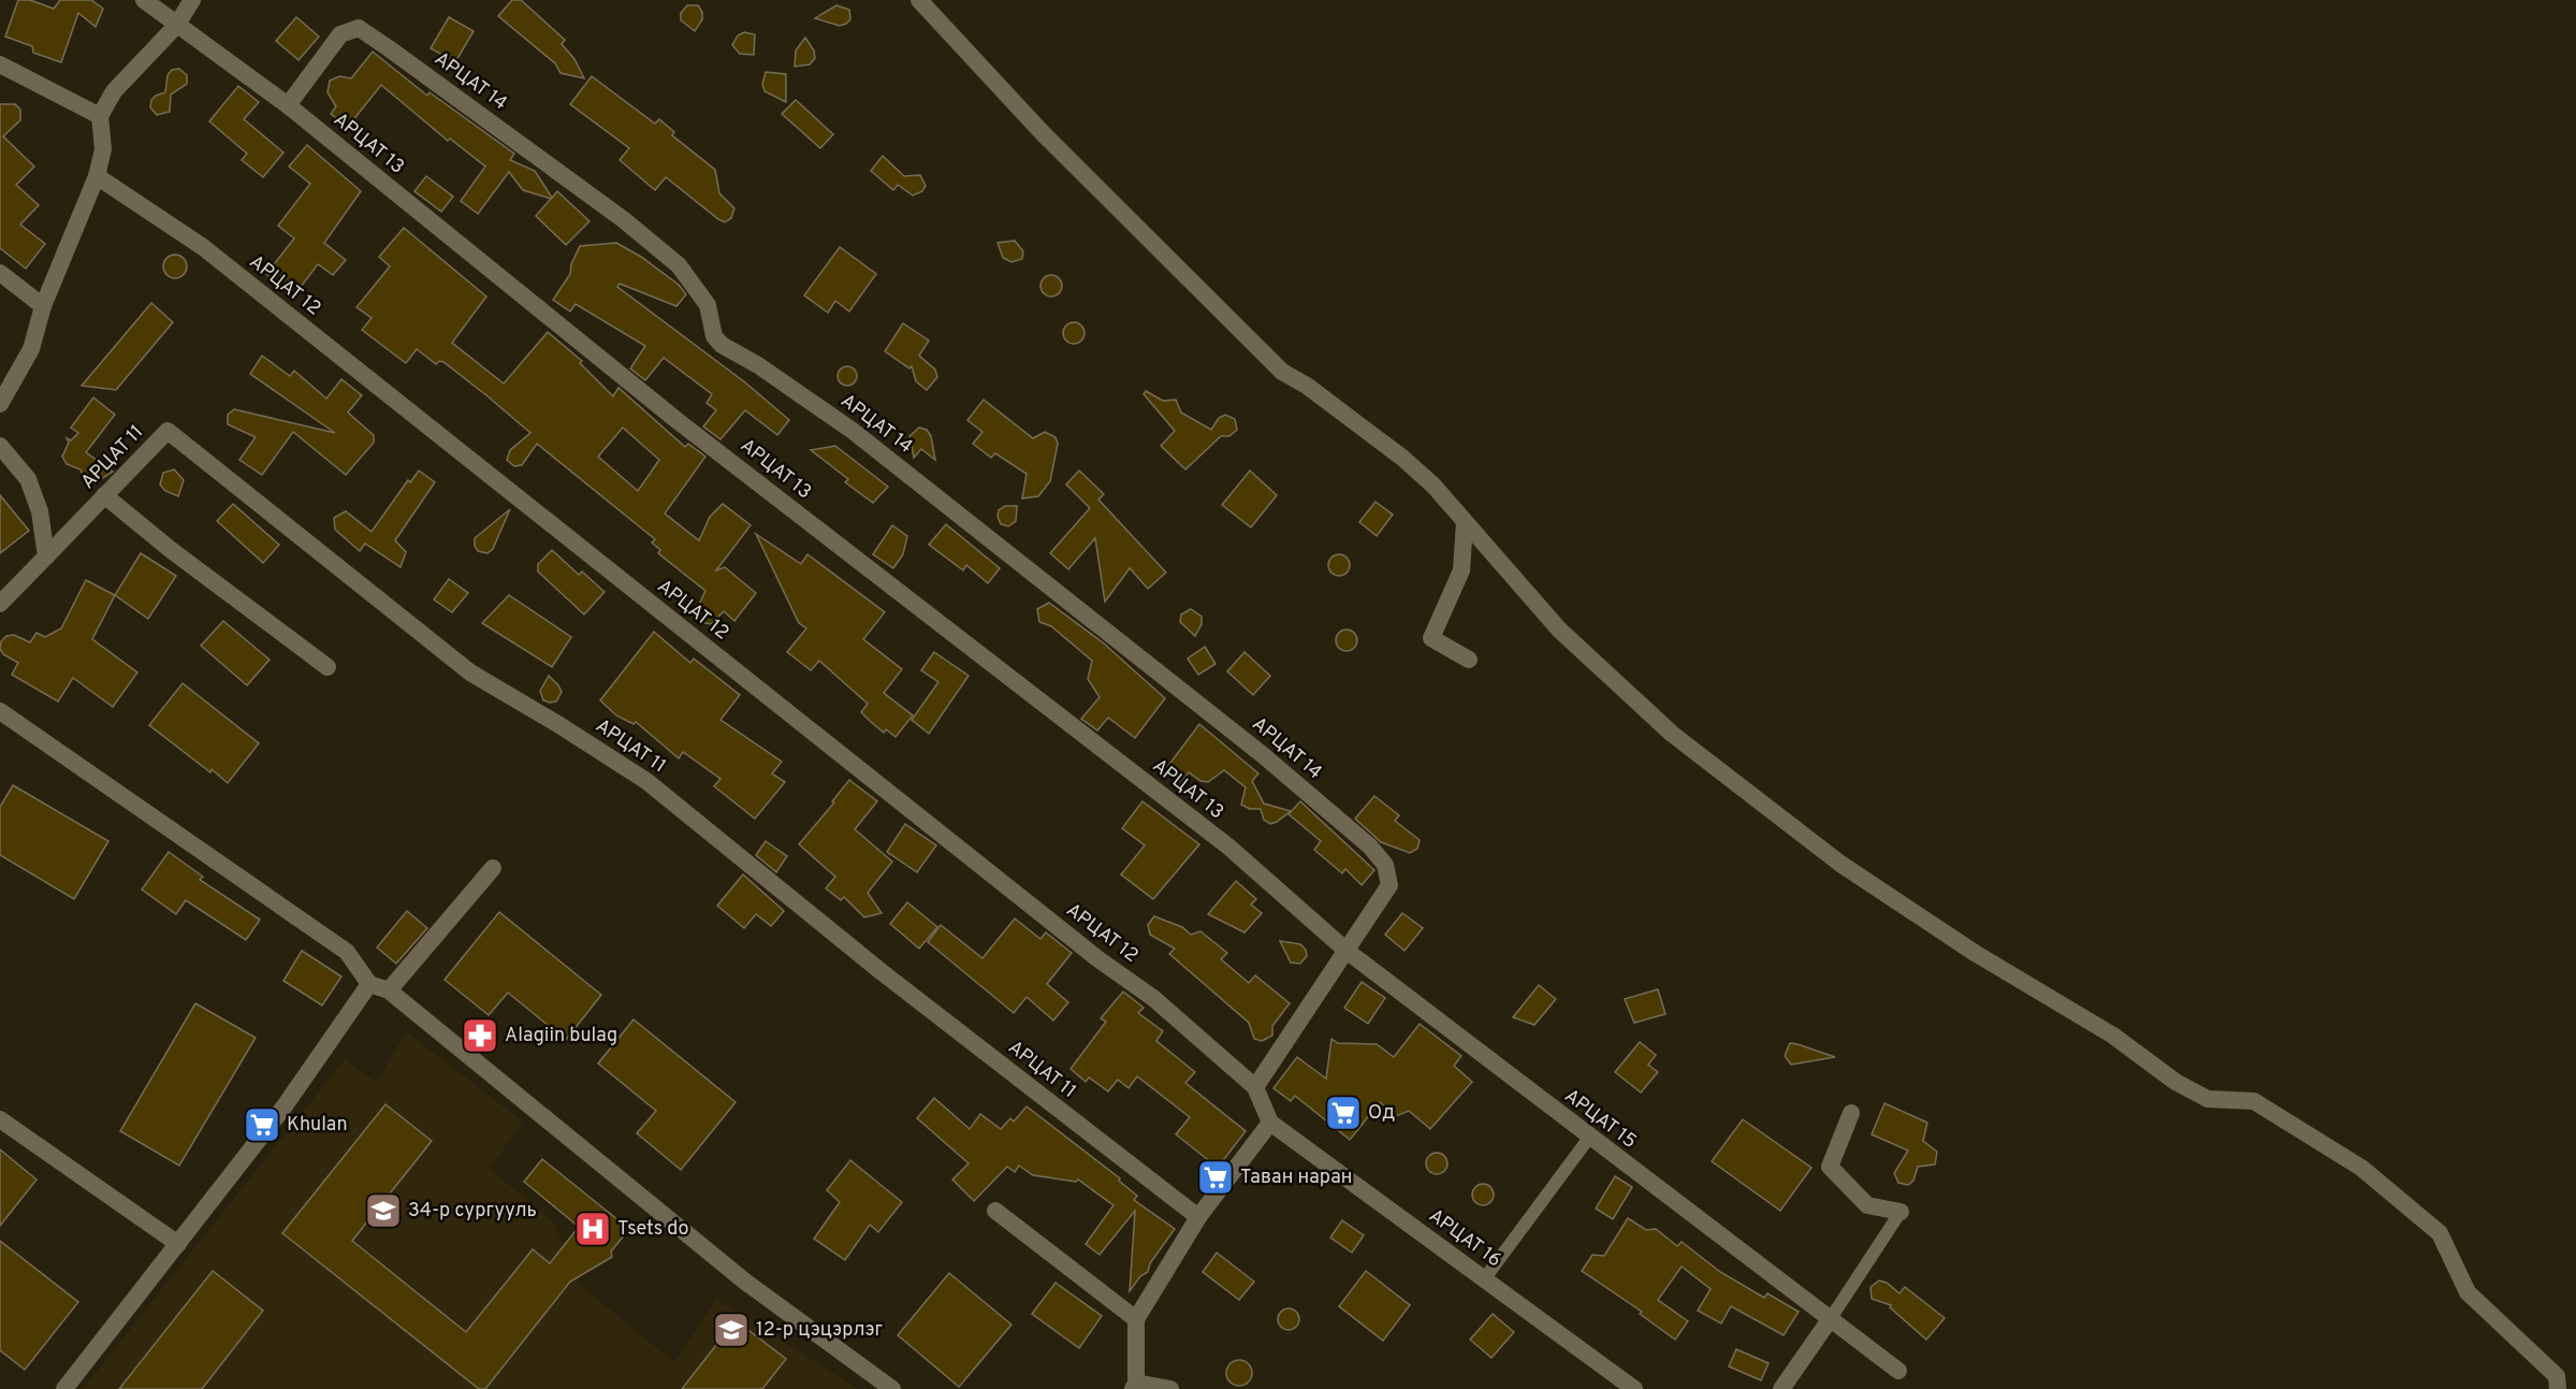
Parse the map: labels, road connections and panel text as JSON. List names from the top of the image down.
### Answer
{
  "streets": {
    "street": [
      "АРЦАТ 14",
      "АРЦАТ 13",
      "АРЦАТ 12",
      "АРЦАТ 11",
      "АРЦАТ 15",
      "АРЦАТ 16"
    ]
  },
  "crossings": [
    ["АРЦАТ 14", "АРЦАТ 13"],
    ["АРЦАТ 14", "АРЦАТ 15"],
    ["АРЦАТ 13", "АРЦАТ 15"]
  ],
  "places": {
    "pharmacy": ["Alagiin bulag"],
    "supermarket": ["Од", "Khulan", "Таван наран"],
    "school or university": ["34-р сургууль", "12-р цэцэрлэг"],
    "hospital": ["Tsets do"]
  }
}
